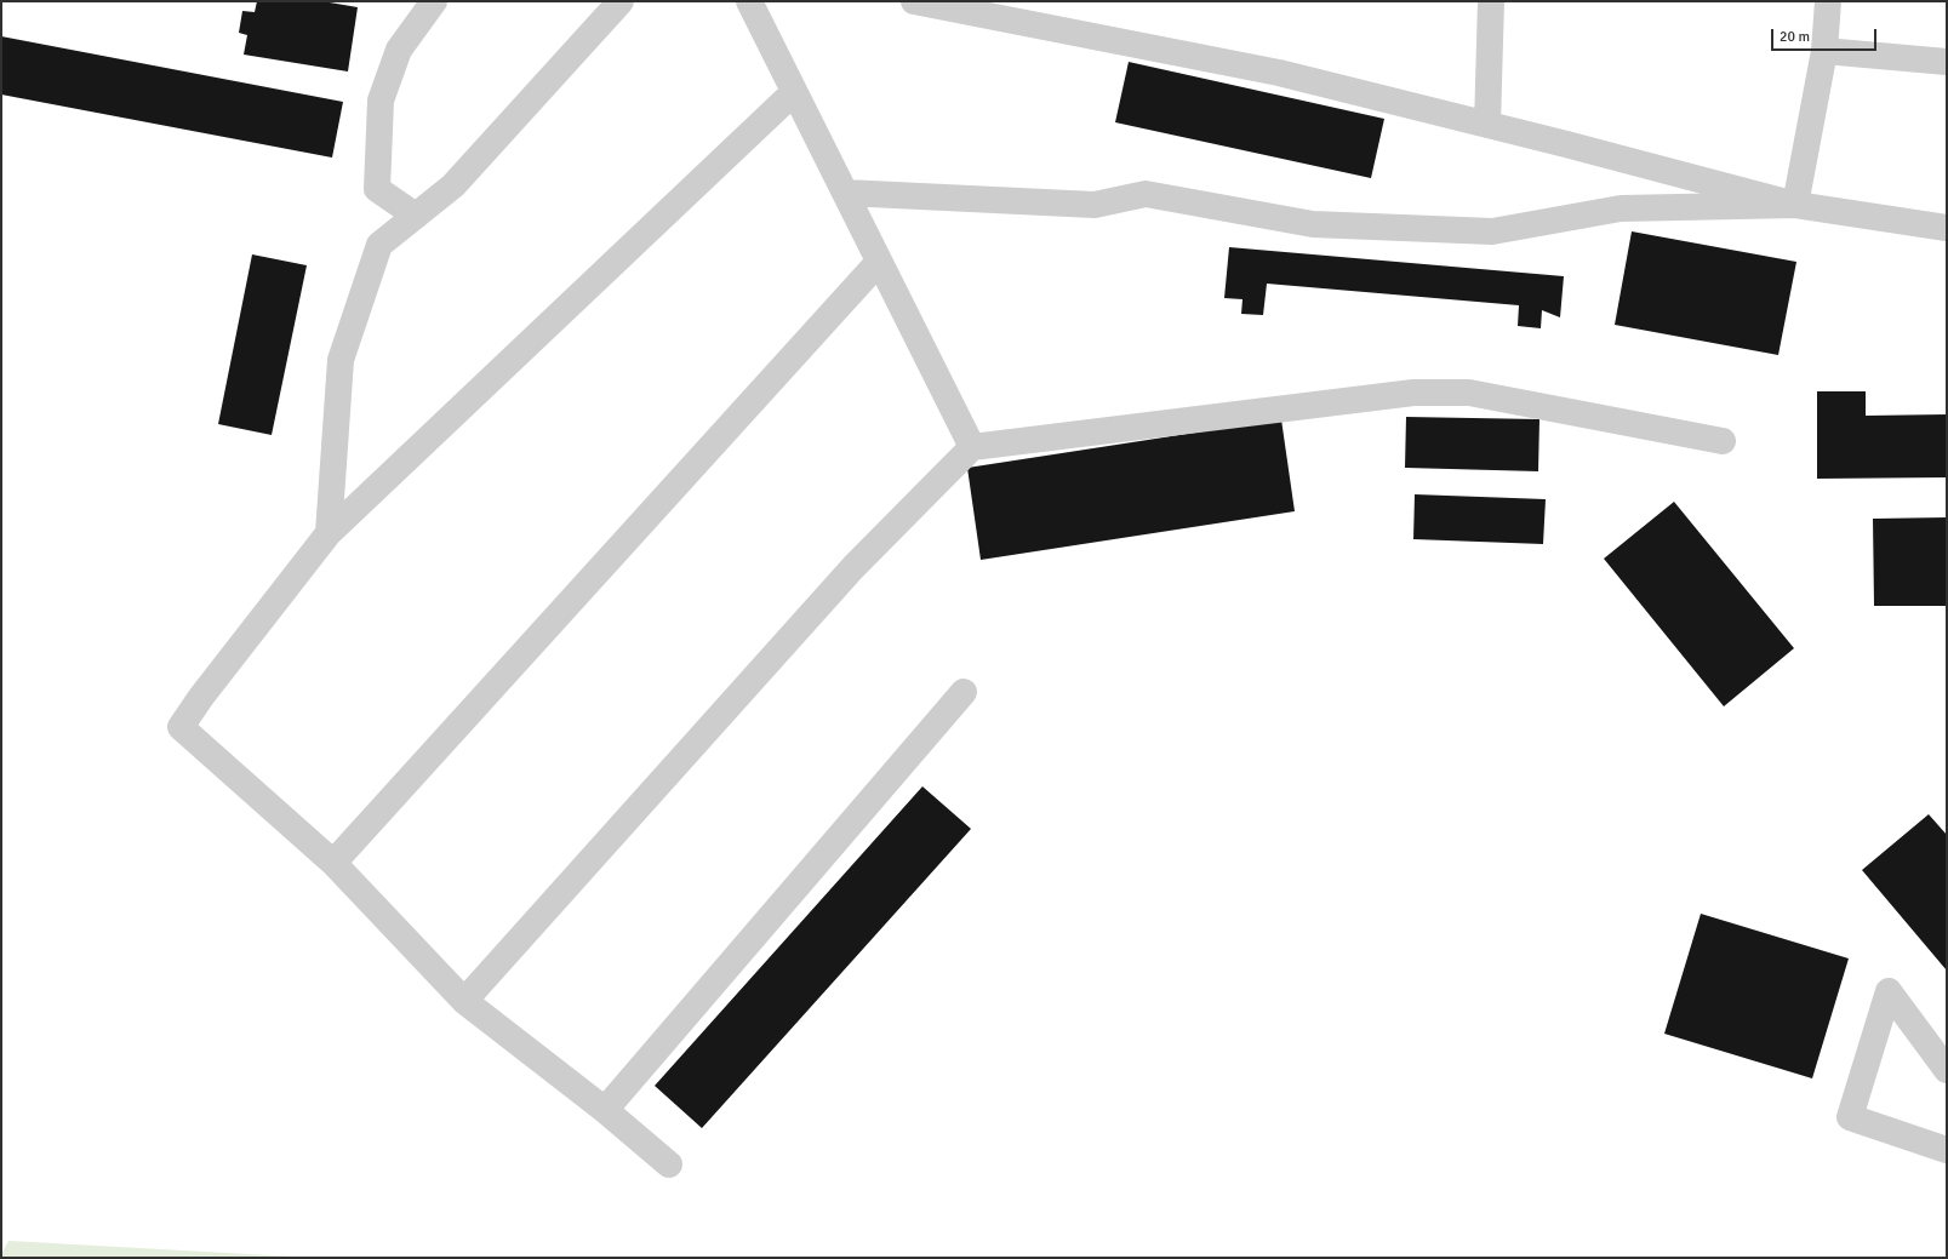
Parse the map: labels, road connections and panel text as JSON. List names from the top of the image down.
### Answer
{
  "scale_bar": "20 m"
}
